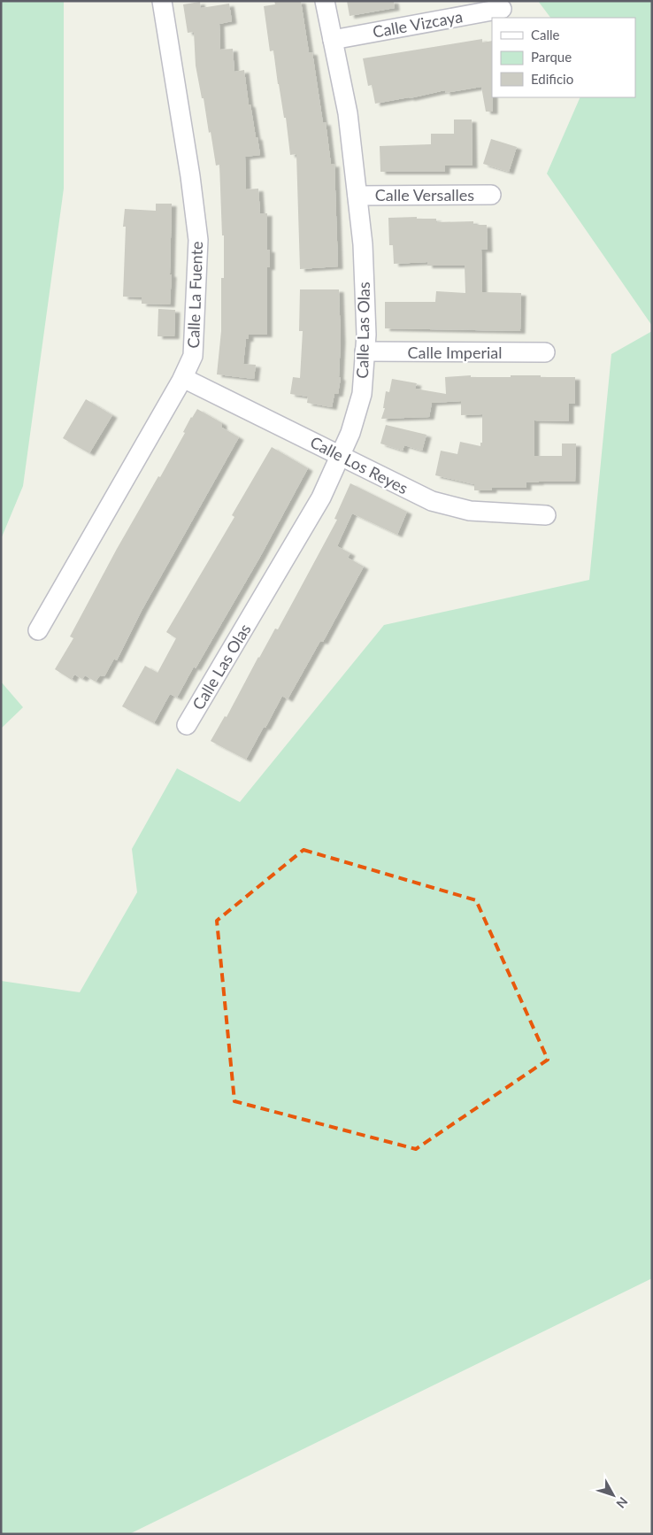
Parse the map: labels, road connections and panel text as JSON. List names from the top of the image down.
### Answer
{
  "streets": {
    "street": [
      "Calle Vizcaya",
      "Calle Versalles",
      "Calle La Fuente",
      "Calle Las Olas",
      "Calle Imperial",
      "Calle Los Reyes"
    ]
  },
  "crossings": [
    ["Calle Vizcaya", "Calle Las Olas"],
    ["Calle Versalles", "Calle Las Olas"],
    ["Calle La Fuente", "Calle Los Reyes"],
    ["Calle Las Olas", "Calle Imperial"],
    ["Calle Las Olas", "Calle Los Reyes"]
  ],
  "legend": ["Calle", "Parque", "Edificio"],
  "north": "bottom right"
}
